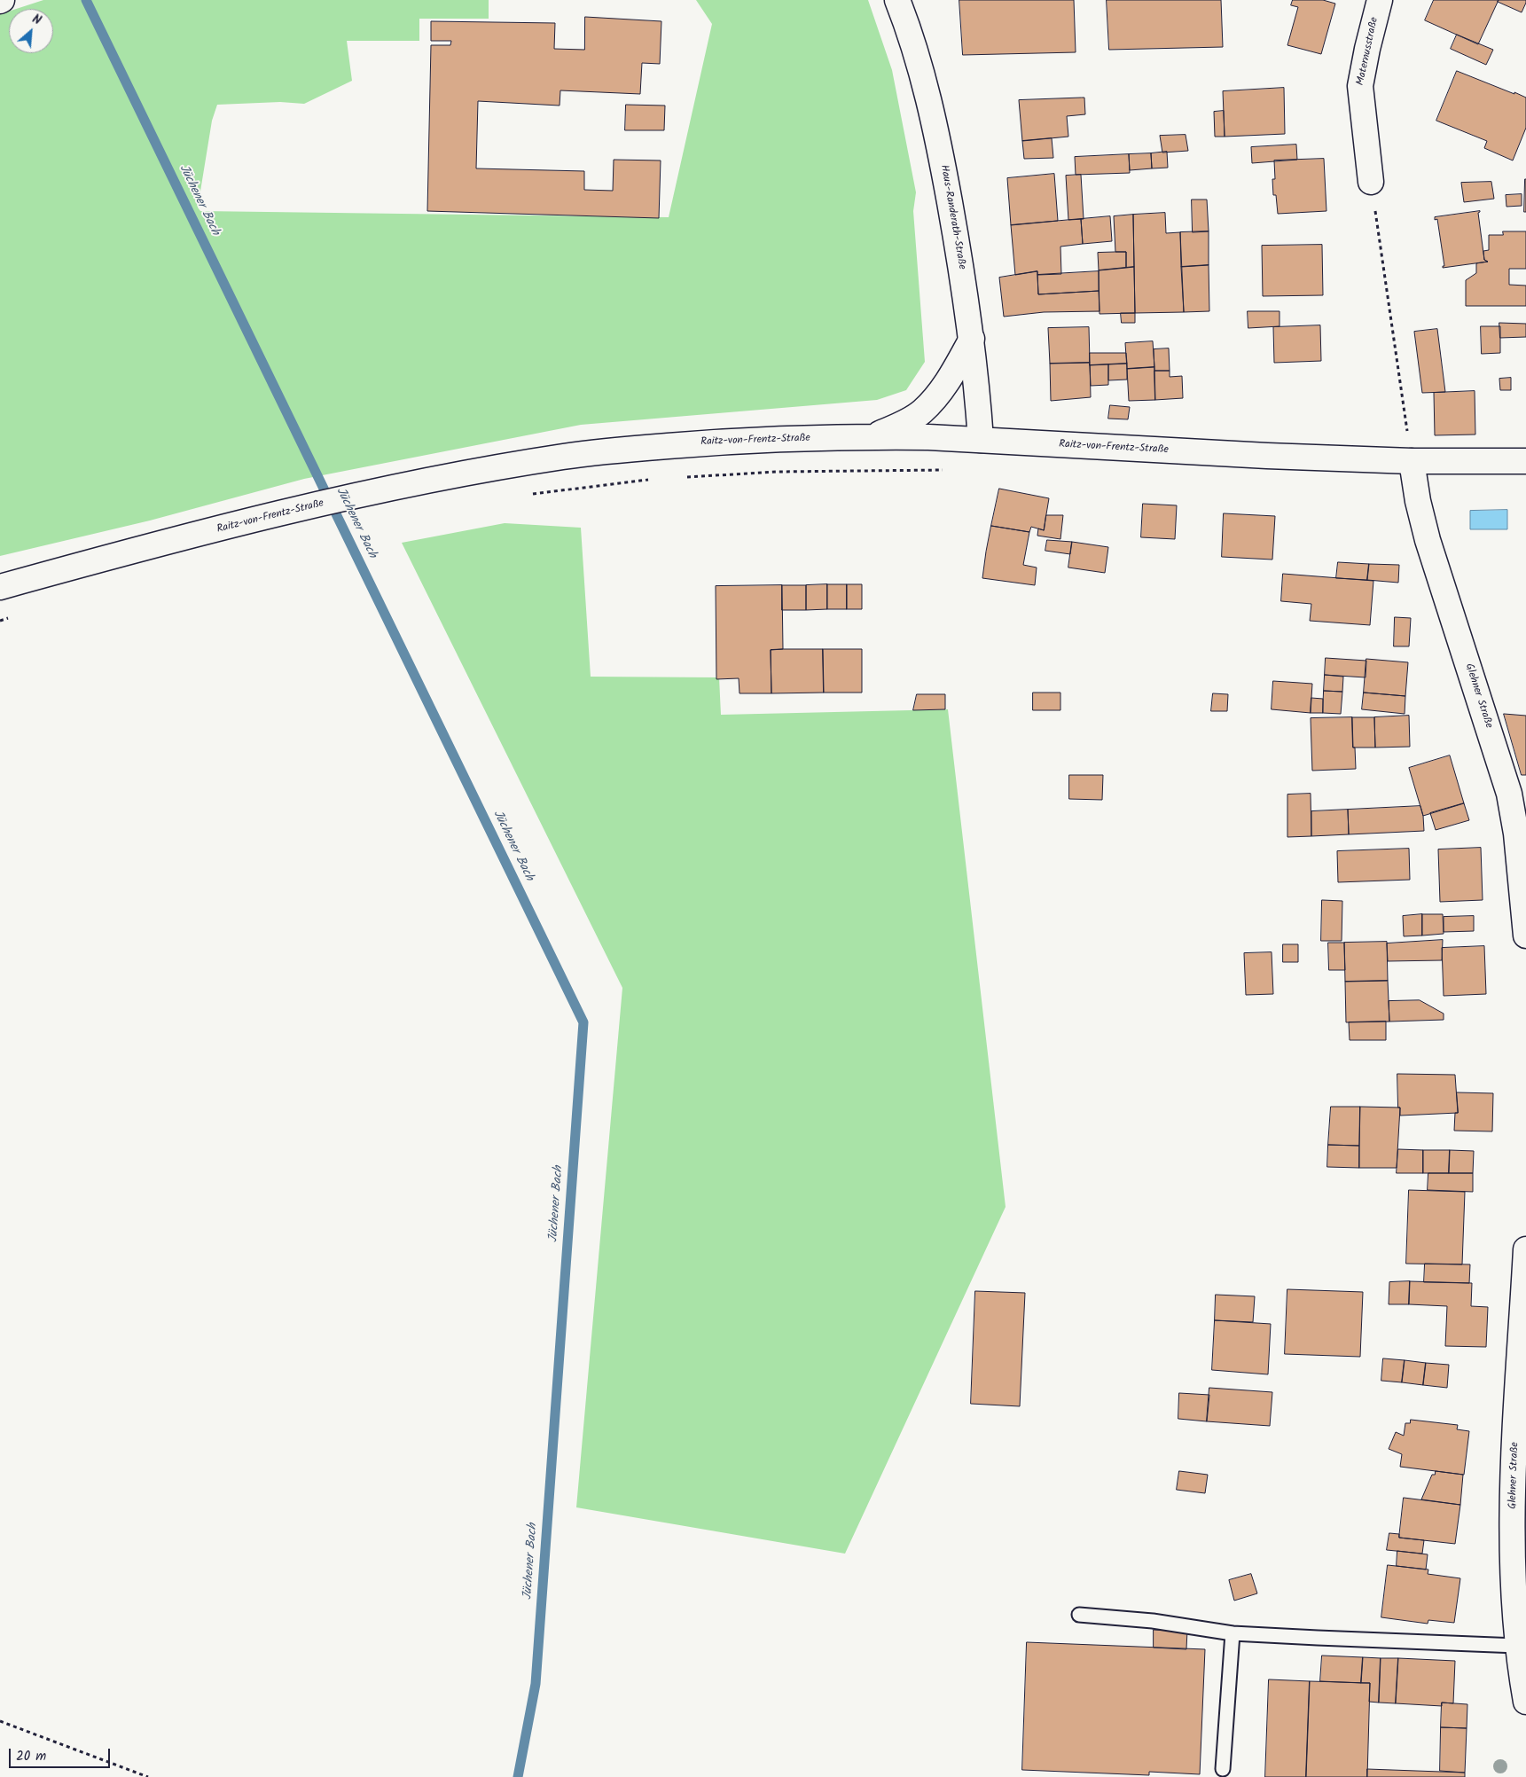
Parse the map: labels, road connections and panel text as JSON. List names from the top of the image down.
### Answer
{
  "streets": {
    "main road": [
      "Maternusstraße",
      "Haus-Randerath-Straße",
      "Raitz-von-Frentz-Straße",
      "Glehner Straße"
    ]
  },
  "crossings": [
    ["Haus-Randerath-Straße", "Raitz-von-Frentz-Straße"],
    ["Raitz-von-Frentz-Straße", "Glehner Straße"]
  ],
  "water": ["Jüchener Bach"],
  "scale_bar": "20 m",
  "north": "top right"
}
